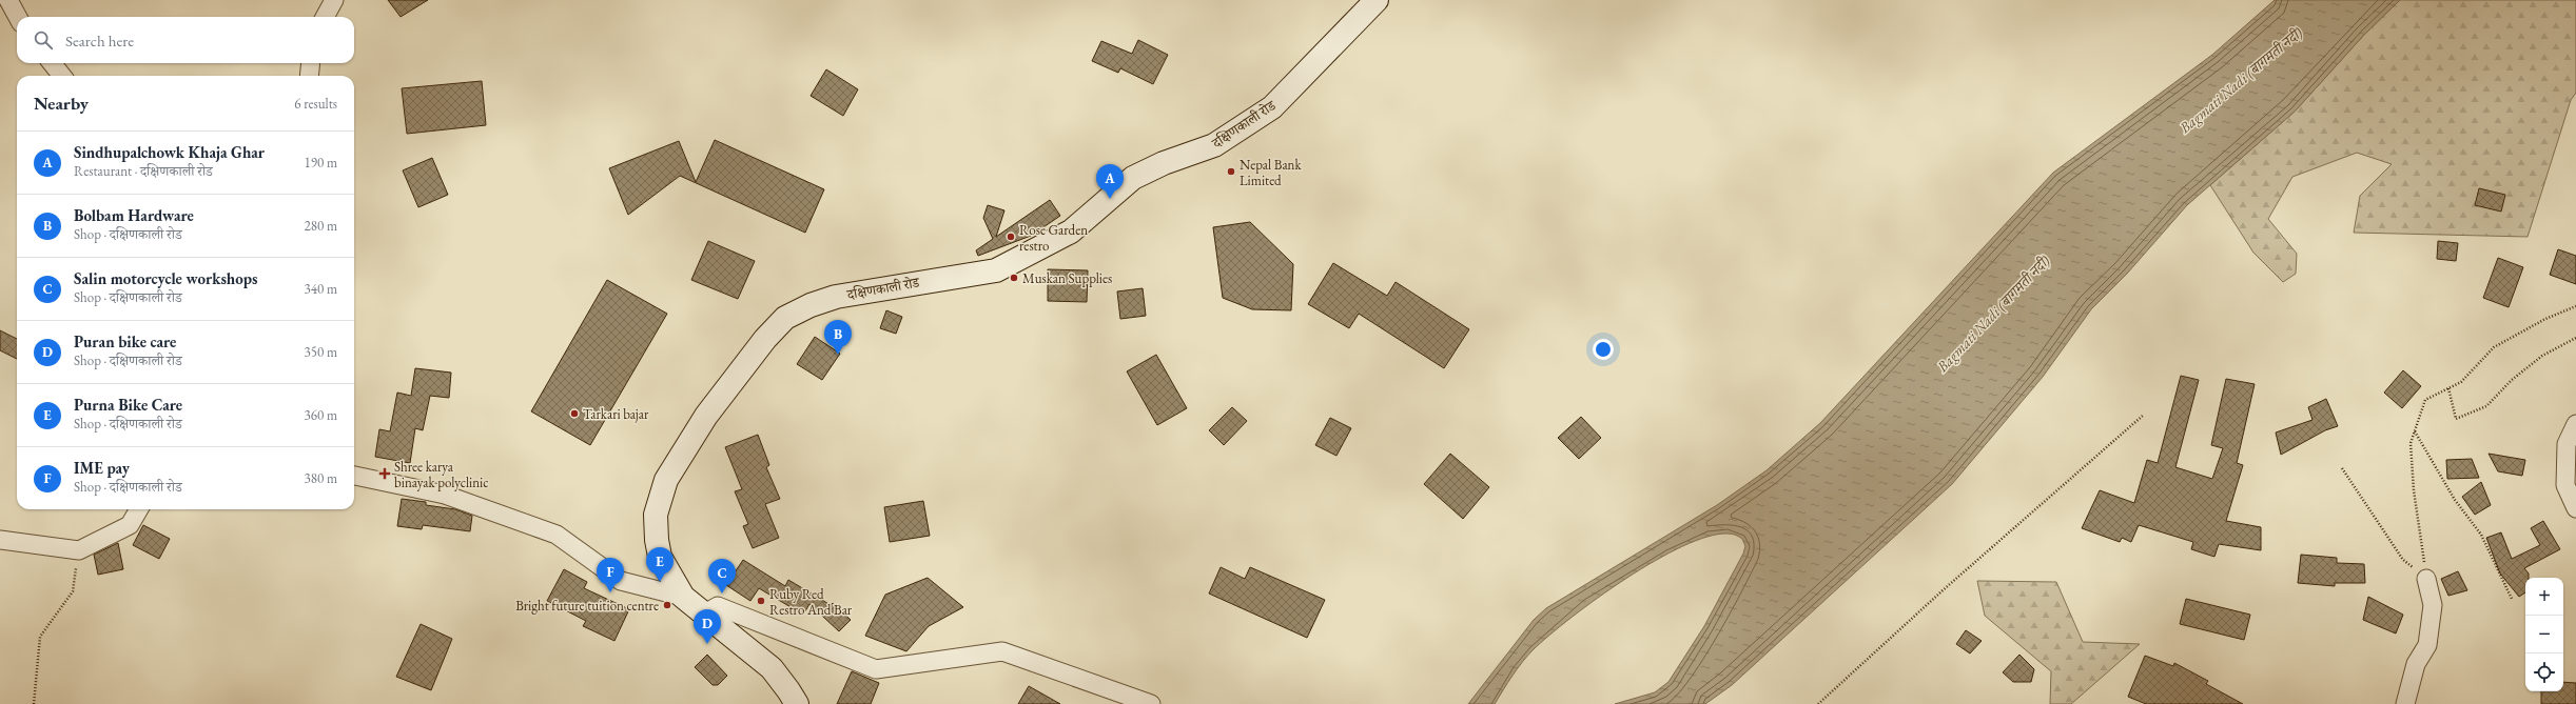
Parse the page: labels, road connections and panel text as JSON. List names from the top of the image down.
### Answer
{
  "streets": {
    "main road": ["दक्षिणकाली रोड"]
  },
  "water": ["Bagmati Nadi (बागमती नदी)"],
  "places": {
    "other": [
      "Nepal Bank Limited",
      "Rose Garden restro",
      "Muskan Supplies",
      "Tarkari bajar",
      "Ruby Red Restro And Bar",
      "Bright future tuition centre"
    ],
    "health": ["Shree karya binayak polyclinic"]
  },
  "page": {
    "search": "Search here",
    "heading": ["Nearby", "6 results"],
    "list": [
      {
        "mark": "A",
        "name": "Sindhupalchowk Khaja Ghar",
        "note": "Restaurant · दक्षिणकाली रोड",
        "value": "190 m"
      },
      {
        "mark": "B",
        "name": "Bolbam Hardware",
        "note": "Shop · दक्षिणकाली रोड",
        "value": "280 m"
      },
      {
        "mark": "C",
        "name": "Salin motorcycle workshops",
        "note": "Shop · दक्षिणकाली रोड",
        "value": "340 m"
      },
      {
        "mark": "D",
        "name": "Puran bike care",
        "note": "Shop · दक्षिणकाली रोड",
        "value": "350 m"
      },
      {
        "mark": "E",
        "name": "Purna Bike Care",
        "note": "Shop · दक्षिणकाली रोड",
        "value": "360 m"
      },
      {
        "mark": "F",
        "name": "IME pay",
        "note": "Shop · दक्षिणकाली रोड",
        "value": "380 m"
      }
    ],
    "pins": [
      "A",
      "B",
      "E",
      "F",
      "C",
      "D"
    ],
    "map_buttons": ["+", "−"]
  }
}
